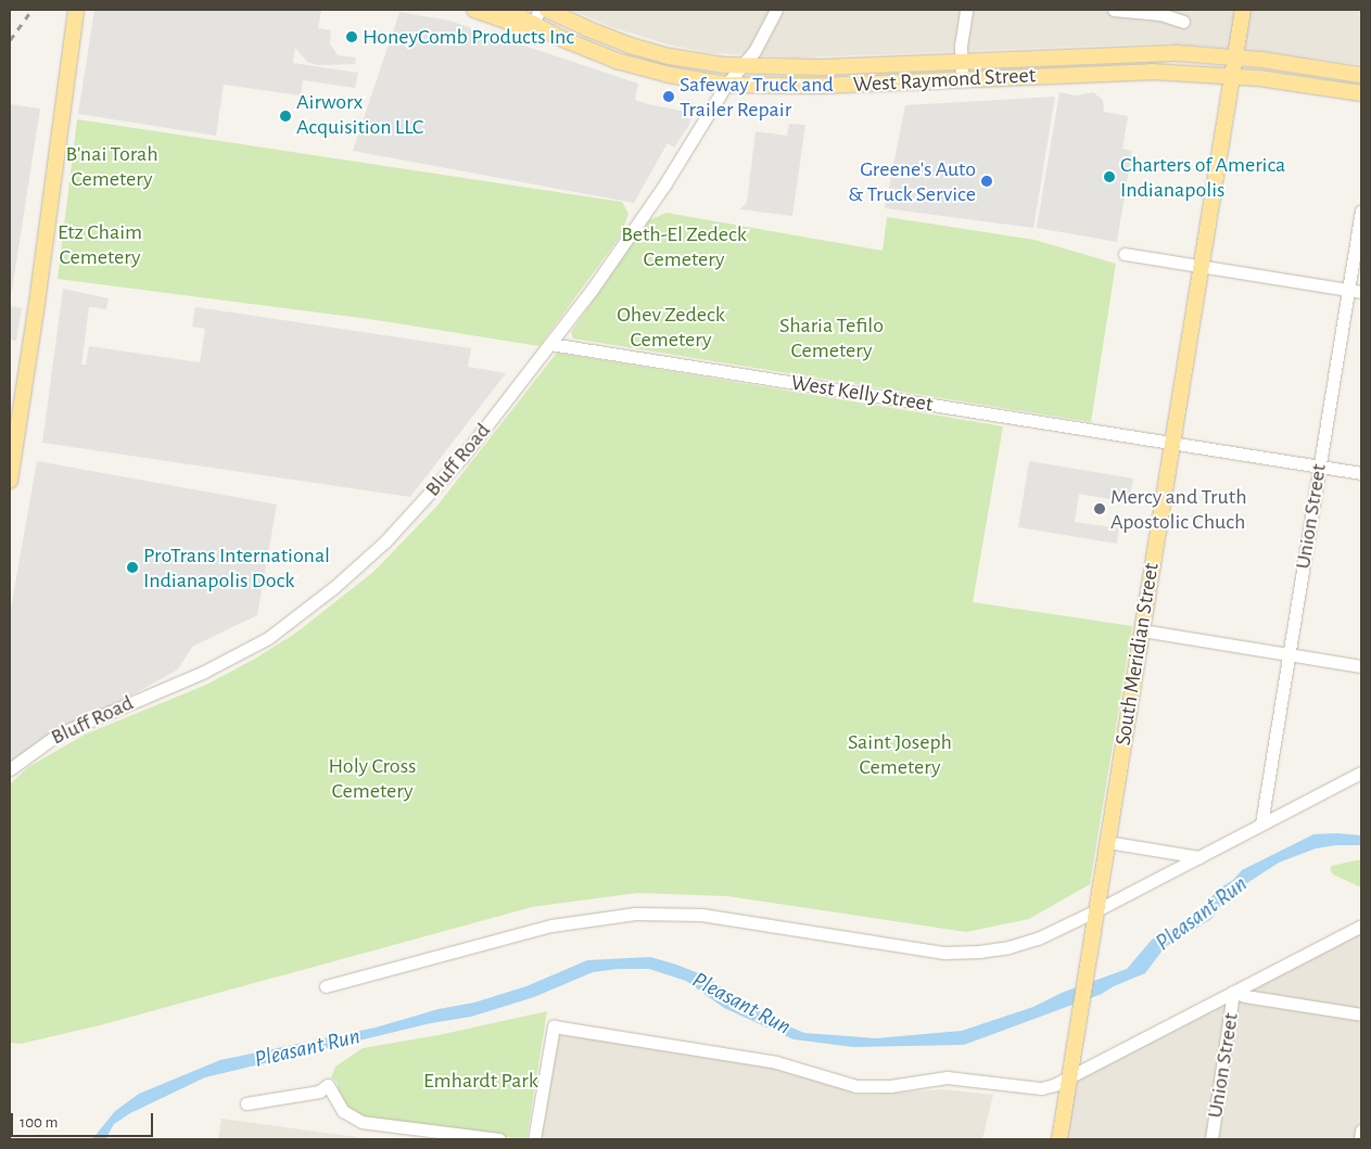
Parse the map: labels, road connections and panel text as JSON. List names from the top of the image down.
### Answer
{
  "streets": {
    "main road": ["West Raymond Street", "South Meridian Street"],
    "street": ["West Kelly Street", "Bluff Road", "Union Street"]
  },
  "crossings": [
    ["West Raymond Street", "Bluff Road"],
    ["West Raymond Street", "South Meridian Street"],
    ["West Kelly Street", "Bluff Road"],
    ["West Kelly Street", "Union Street"],
    ["West Kelly Street", "South Meridian Street"]
  ],
  "water": ["Pleasant Run"],
  "parks": [
    "B'nai Torah Cemetery",
    "Etz Chaim Cemetery",
    "Beth-El Zedeck Cemetery",
    "Ohev Zedeck Cemetery",
    "Sharia Tefilo Cemetery",
    "Saint Joseph Cemetery",
    "Holy Cross Cemetery",
    "Emhardt Park"
  ],
  "places": [
    "HoneyComb Products Inc",
    "Safeway Truck and Trailer Repair",
    "Airworx Acquisition LLC",
    "Charters of America Indianapolis",
    "Greene's Auto & Truck Service",
    "Mercy and Truth Apostolic Chuch",
    "ProTrans International Indianapolis Dock"
  ],
  "scale_bar": "100 m"
}
